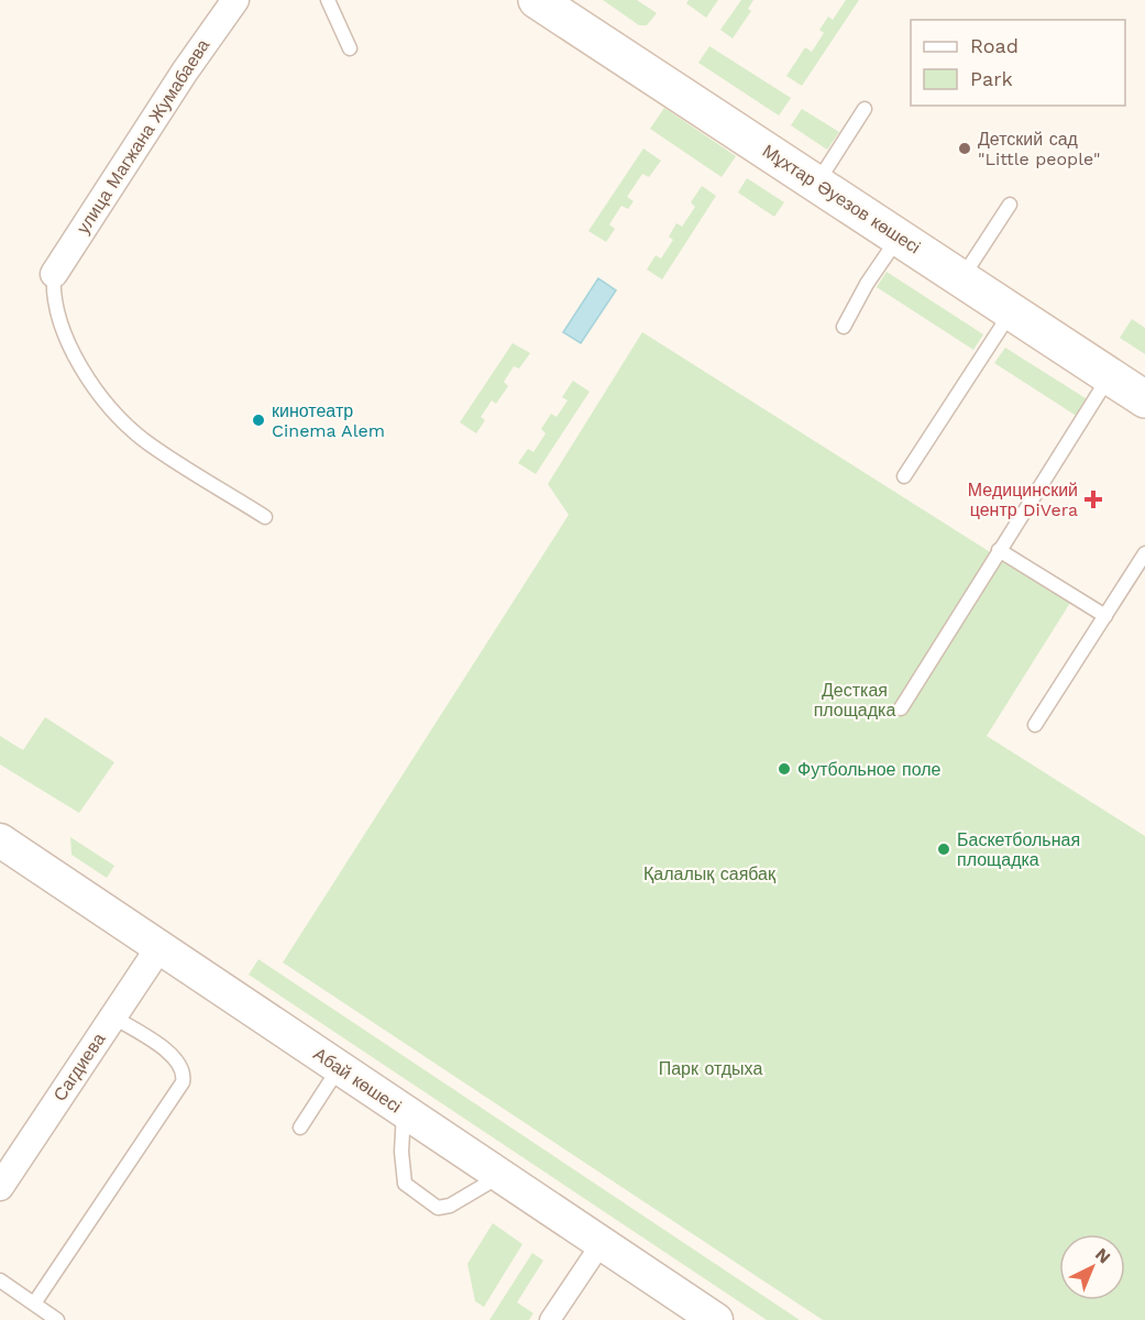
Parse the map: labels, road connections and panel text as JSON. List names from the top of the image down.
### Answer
{
  "streets": {
    "main road": ["Мұхтар Әуезов көшесі"],
    "street": ["улица Магжана Жумабаева", "Сагдиева", "Абай көшесі"]
  },
  "crossings": [
    ["Сагдиева", "Абай көшесі"]
  ],
  "parks": ["Десткая площадка", "Қалалық саябақ", "Парк отдыха"],
  "places": {
    "other": [
      "Детский сад \"Little people\"",
      "кинотеатр Cinema Alem",
      "Футбольное поле",
      "Баскетбольная площадка"
    ],
    "health": ["Медицинский центр DiVera"]
  },
  "legend": ["Road", "Park"],
  "north": "top right"
}
